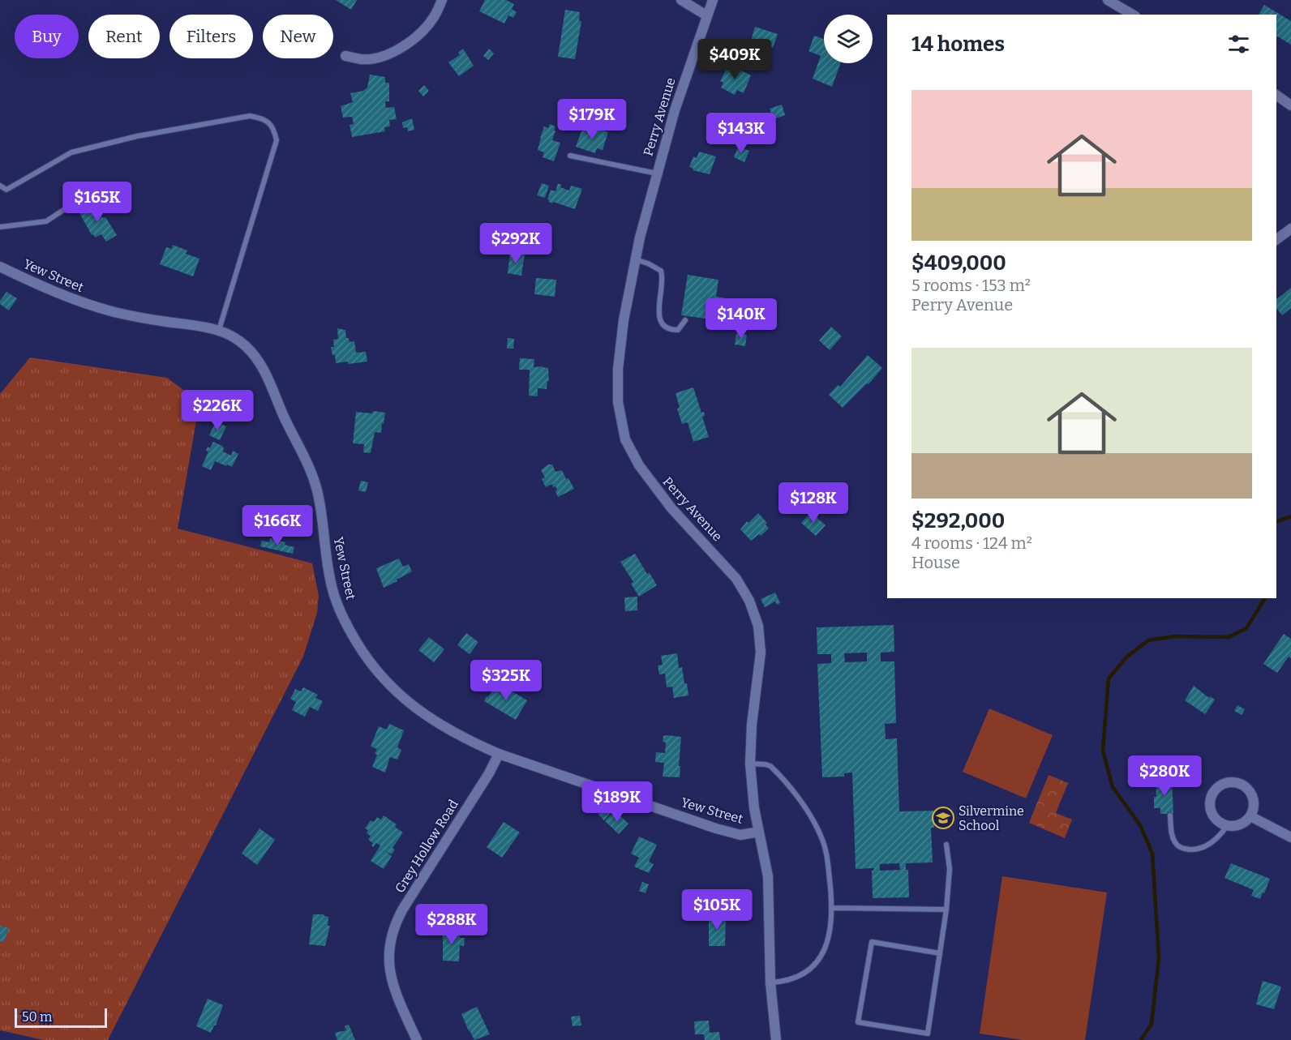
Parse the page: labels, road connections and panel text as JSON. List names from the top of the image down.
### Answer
{
  "streets": {
    "street": ["Perry Avenue", "Yew Street", "Grey Hollow Road"]
  },
  "crossings": [
    ["Perry Avenue", "Yew Street"],
    ["Yew Street", "Grey Hollow Road"]
  ],
  "places": {
    "school or university": ["Silvermine School"]
  },
  "scale_bar": "50 m",
  "page": {
    "chip": [
      "Buy",
      "Rent",
      "Filters",
      "New"
    ],
    "heading": "14 homes",
    "price": [
      "$409K",
      "$179K",
      "$143K",
      "$165K",
      "$292K",
      "$140K",
      "$226K",
      "$128K",
      "$166K",
      "$325K",
      "$280K",
      "$189K",
      "$105K",
      "$288K"
    ],
    "list": [
      {
        "name": "$409,000",
        "note": "5 rooms · 153 m² · Perry Avenue"
      },
      {
        "name": "$292,000",
        "note": "4 rooms · 124 m² · House"
      }
    ],
    "scale": "50 m"
  }
}
